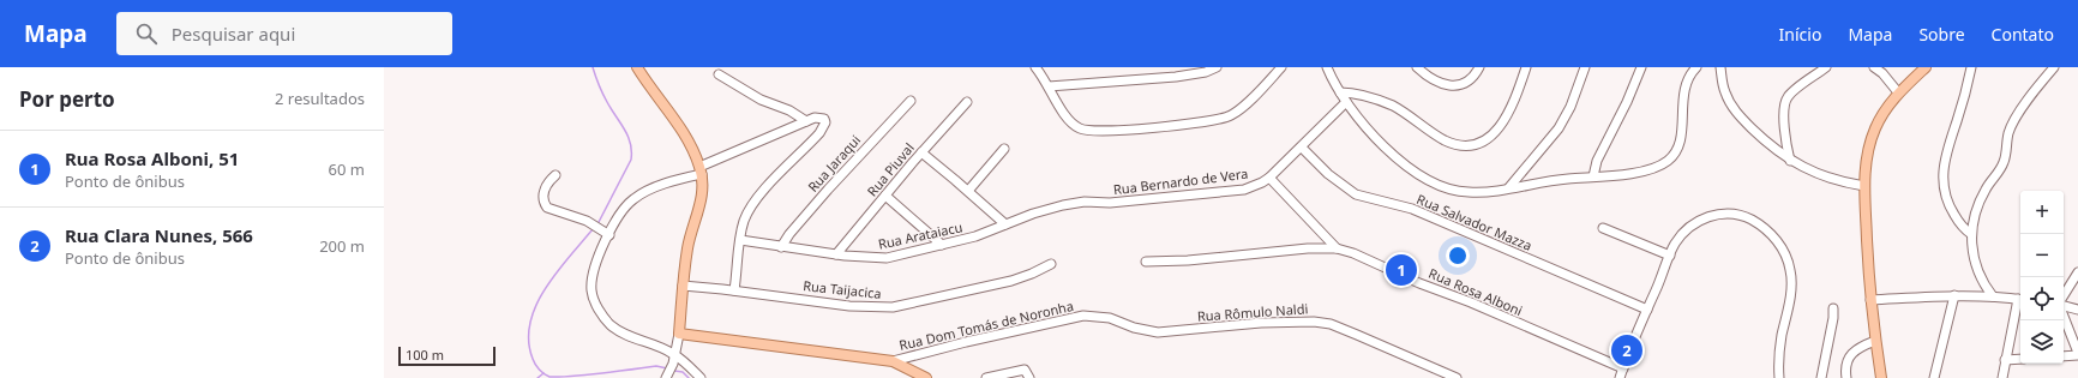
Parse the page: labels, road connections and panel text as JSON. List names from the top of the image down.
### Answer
{
  "streets": {
    "main road": ["Rua Dom Tomás de Noronha"],
    "street": [
      "Rua Jaraqui",
      "Rua Piuval",
      "Rua Bernardo de Vera",
      "Rua Salvador Mazza",
      "Rua Arataiacu",
      "Rua Taijacica",
      "Rua Rosa Alboni",
      "Rua Rômulo Naldi"
    ]
  },
  "crossings": [
    ["Rua Jaraqui", "Rua Arataiacu"],
    ["Rua Piuval", "Rua Arataiacu"],
    ["Rua Bernardo de Vera", "Rua Salvador Mazza"],
    ["Rua Bernardo de Vera", "Rua Arataiacu"],
    ["Rua Rômulo Naldi", "Rua Dom Tomás de Noronha"]
  ],
  "scale_bar": "100 m",
  "page": {
    "header": "Mapa",
    "search": "Pesquisar aqui",
    "nav": [
      "Início",
      "Mapa",
      "Sobre",
      "Contato"
    ],
    "heading": ["Por perto", "2 resultados"],
    "list": [
      {
        "mark": "1",
        "name": "Rua Rosa Alboni, 51",
        "note": "Ponto de ônibus",
        "value": "60 m"
      },
      {
        "mark": "2",
        "name": "Rua Clara Nunes, 566",
        "note": "Ponto de ônibus",
        "value": "200 m"
      }
    ],
    "map_buttons": ["+", "−"],
    "pins": ["1", "2"],
    "scale": "100 m"
  }
}
